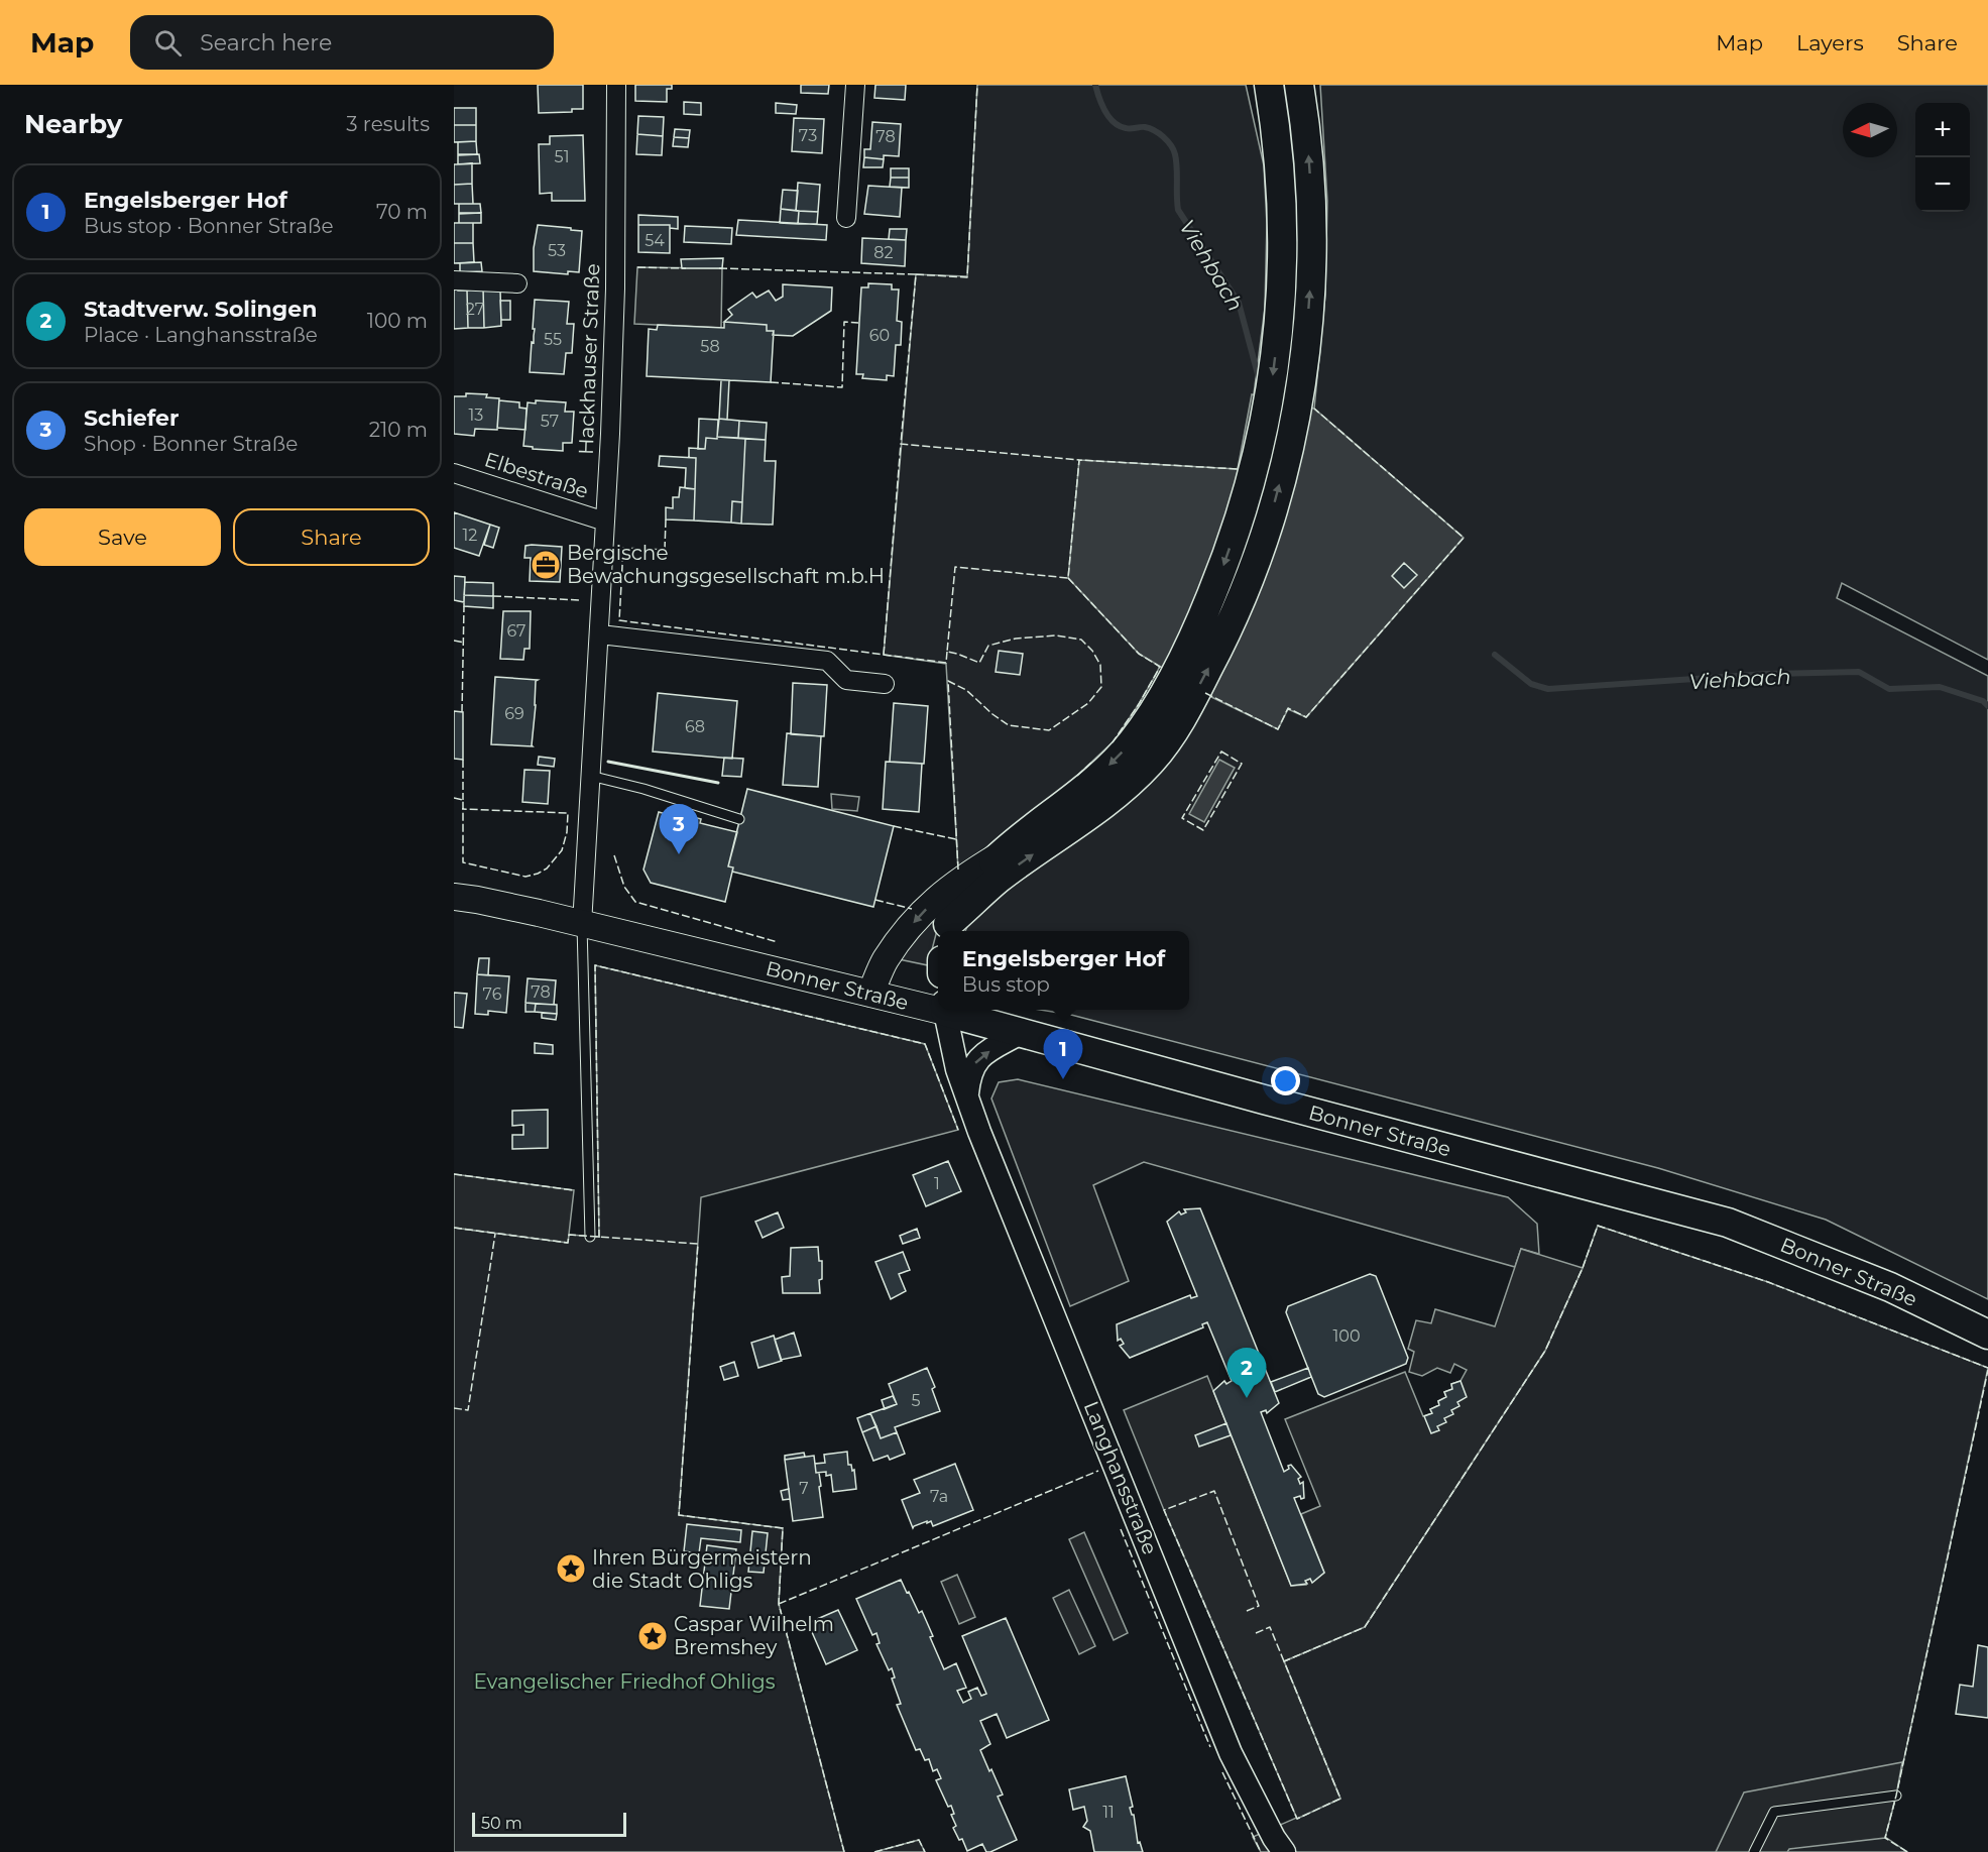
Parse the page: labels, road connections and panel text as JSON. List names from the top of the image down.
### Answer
{
  "streets": {
    "main road": ["Bonner Straße"],
    "street": ["Hackhauser Straße", "Elbestraße", "Langhansstraße"]
  },
  "crossings": [
    ["Hackhauser Straße", "Elbestraße"],
    ["Hackhauser Straße", "Bonner Straße"]
  ],
  "water": ["Viehbach"],
  "parks": ["Evangelischer Friedhof Ohligs"],
  "places": {
    "office": ["Bergische Bewachungsgesellschaft m.b.H"],
    "place": ["Ihren Bürgermeistern die Stadt Ohligs", "Caspar Wilhelm Bremshey"]
  },
  "house_numbers": [
    "73",
    "78",
    "51",
    "54",
    "53",
    "82",
    "27",
    "60",
    "55",
    "58",
    "13",
    "57",
    "12",
    "67",
    "69",
    "68",
    "78",
    "76",
    "1",
    "100",
    "5",
    "7",
    "7a",
    "11"
  ],
  "scale_bar": "50 m",
  "north": "left",
  "page": {
    "header": "Map",
    "search": "Search here",
    "nav": ["Map", "Layers", "Share"],
    "heading": ["Nearby", "3 results"],
    "map_buttons": ["+", "−"],
    "list": [
      {
        "mark": "1",
        "name": "Engelsberger Hof",
        "note": "Bus stop · Bonner Straße",
        "value": "70 m"
      },
      {
        "mark": "2",
        "name": "Stadtverw. Solingen",
        "note": "Place · Langhansstraße",
        "value": "100 m"
      },
      {
        "mark": "3",
        "name": "Schiefer",
        "note": "Shop · Bonner Straße",
        "value": "210 m"
      }
    ],
    "buttons": ["Save", "Share"],
    "pins": ["3", "1", "2"],
    "popup": ["Engelsberger Hof", "Bus stop"],
    "scale": "50 m"
  }
}
